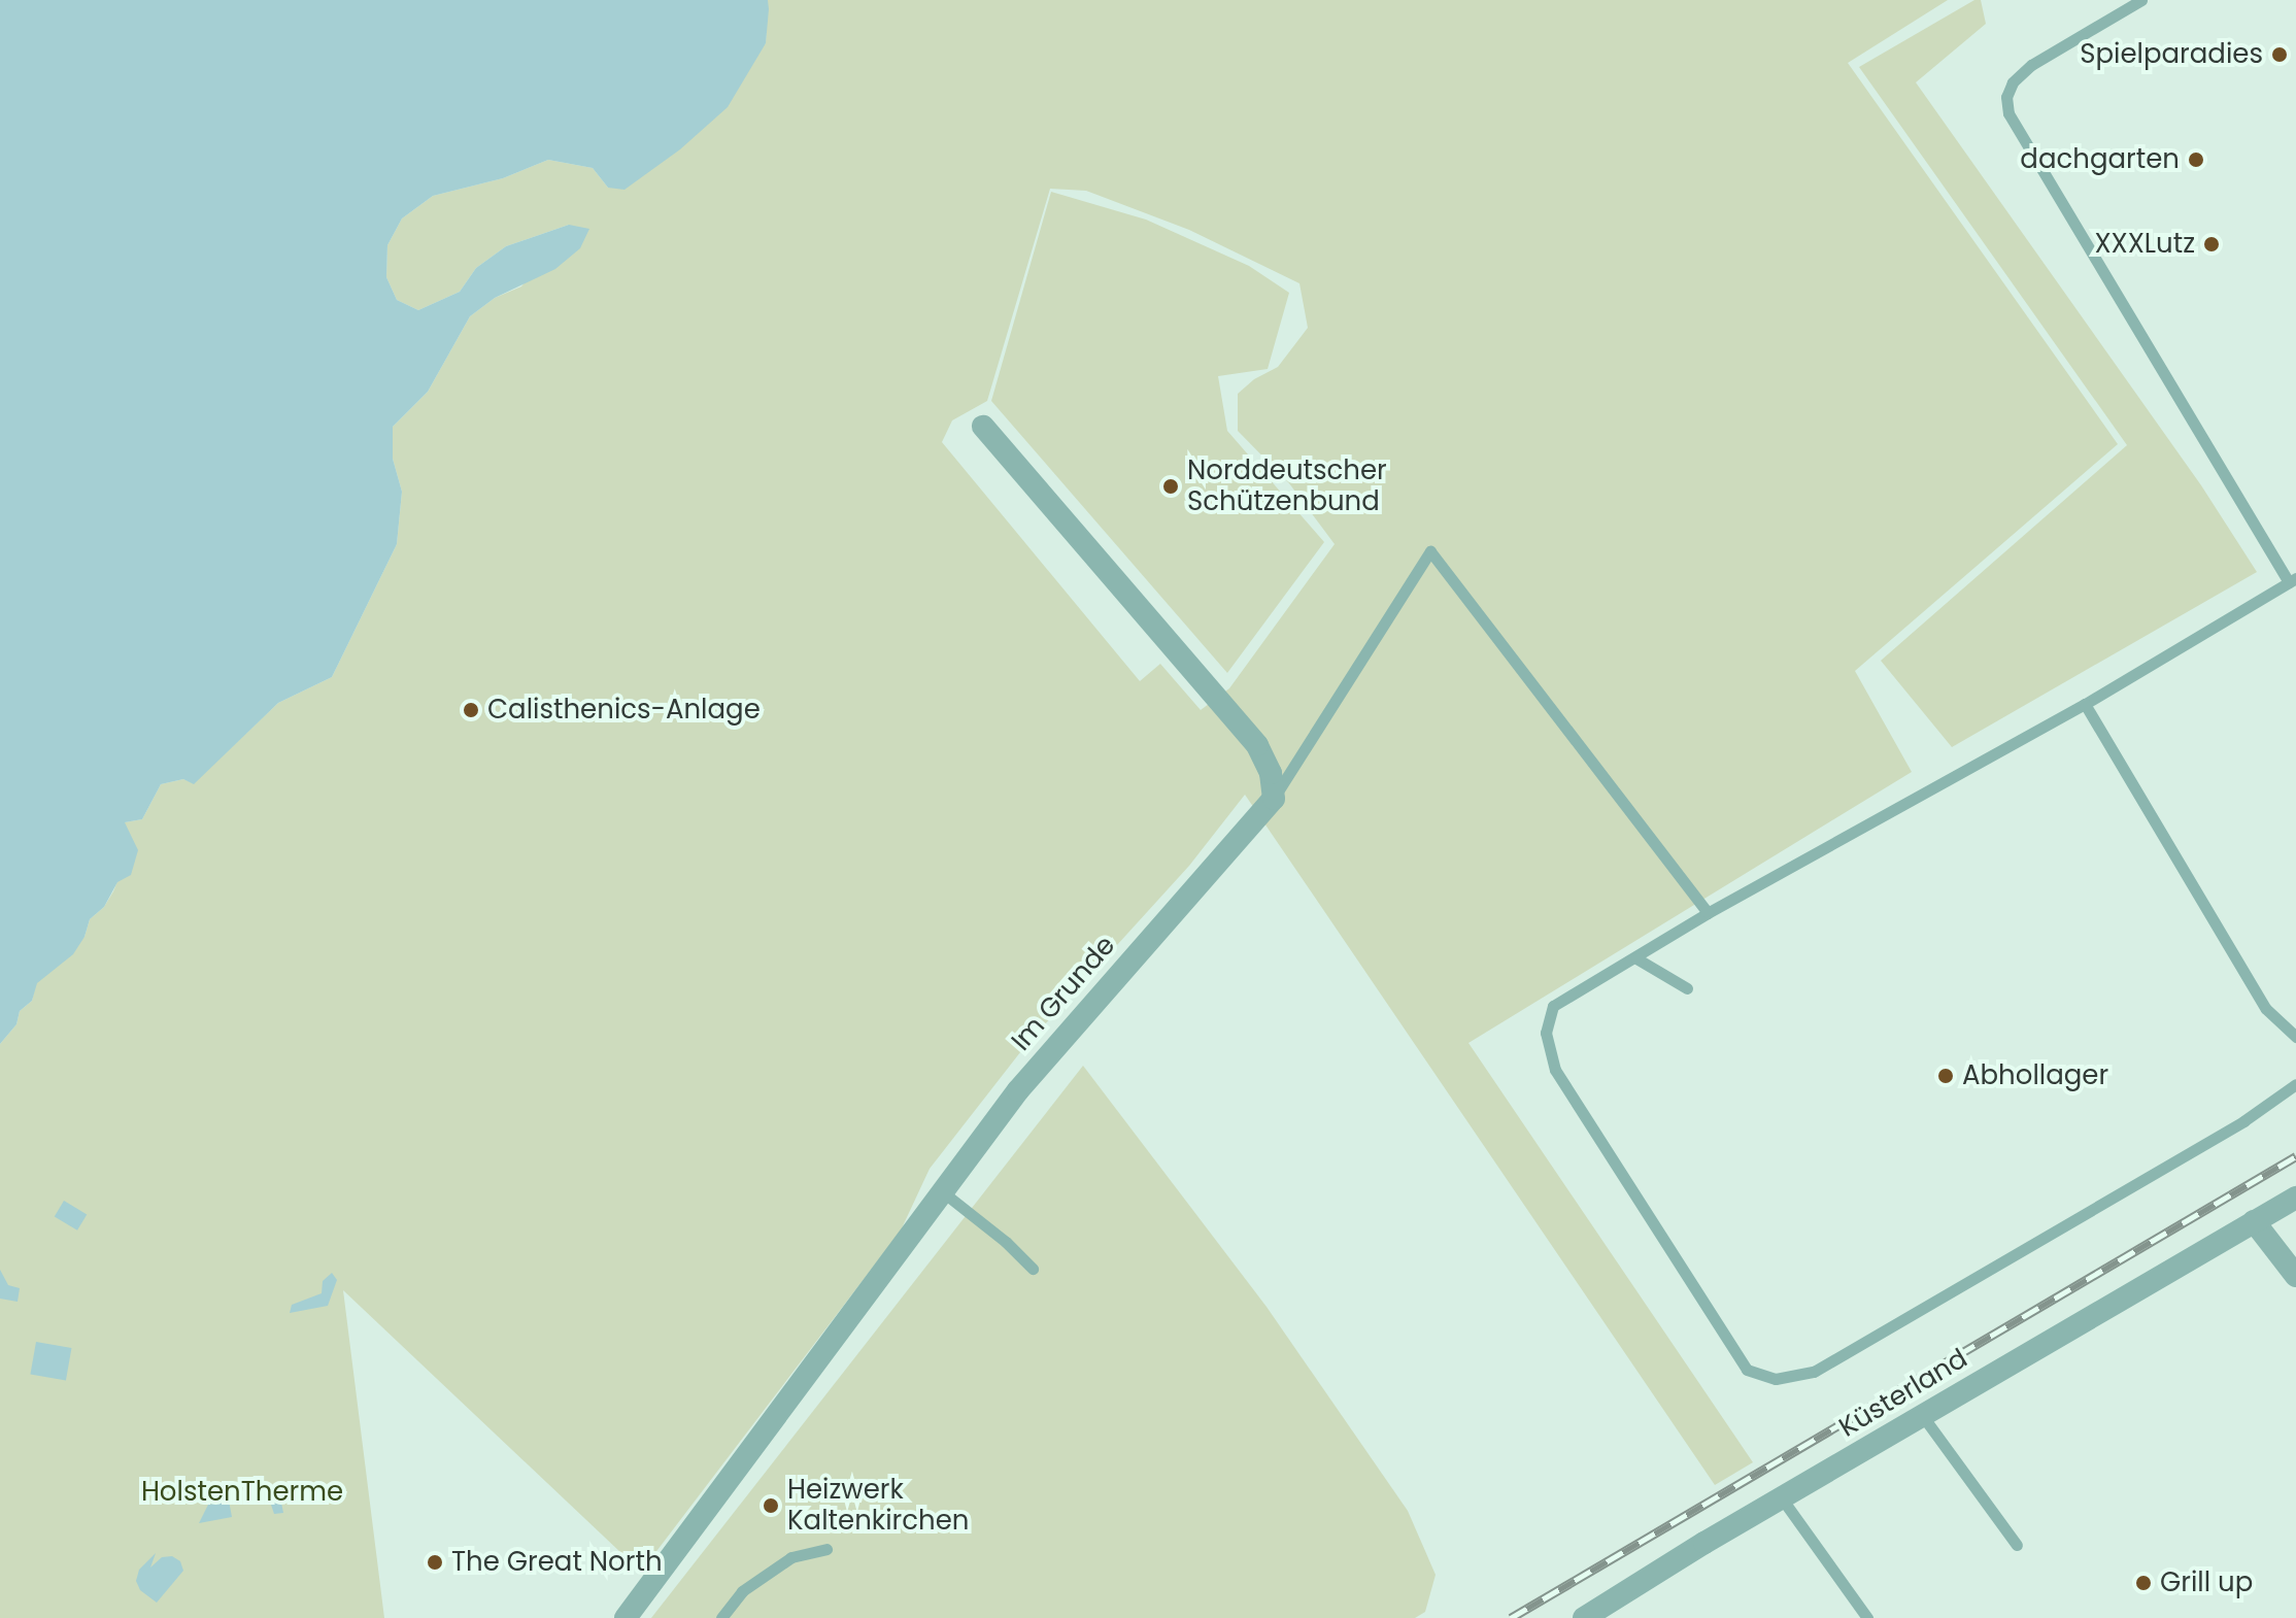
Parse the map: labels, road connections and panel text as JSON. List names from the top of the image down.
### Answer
{
  "streets": {
    "street": ["Im Grunde", "Küsterland"]
  },
  "parks": ["HolstenTherme"],
  "places": [
    "Spielparadies",
    "dachgarten",
    "XXXLutz",
    "Norddeutscher Schützenbund",
    "Calisthenics-Anlage",
    "Abhollager",
    "Heizwerk Kaltenkirchen",
    "The Great North",
    "Grill up"
  ]
}
